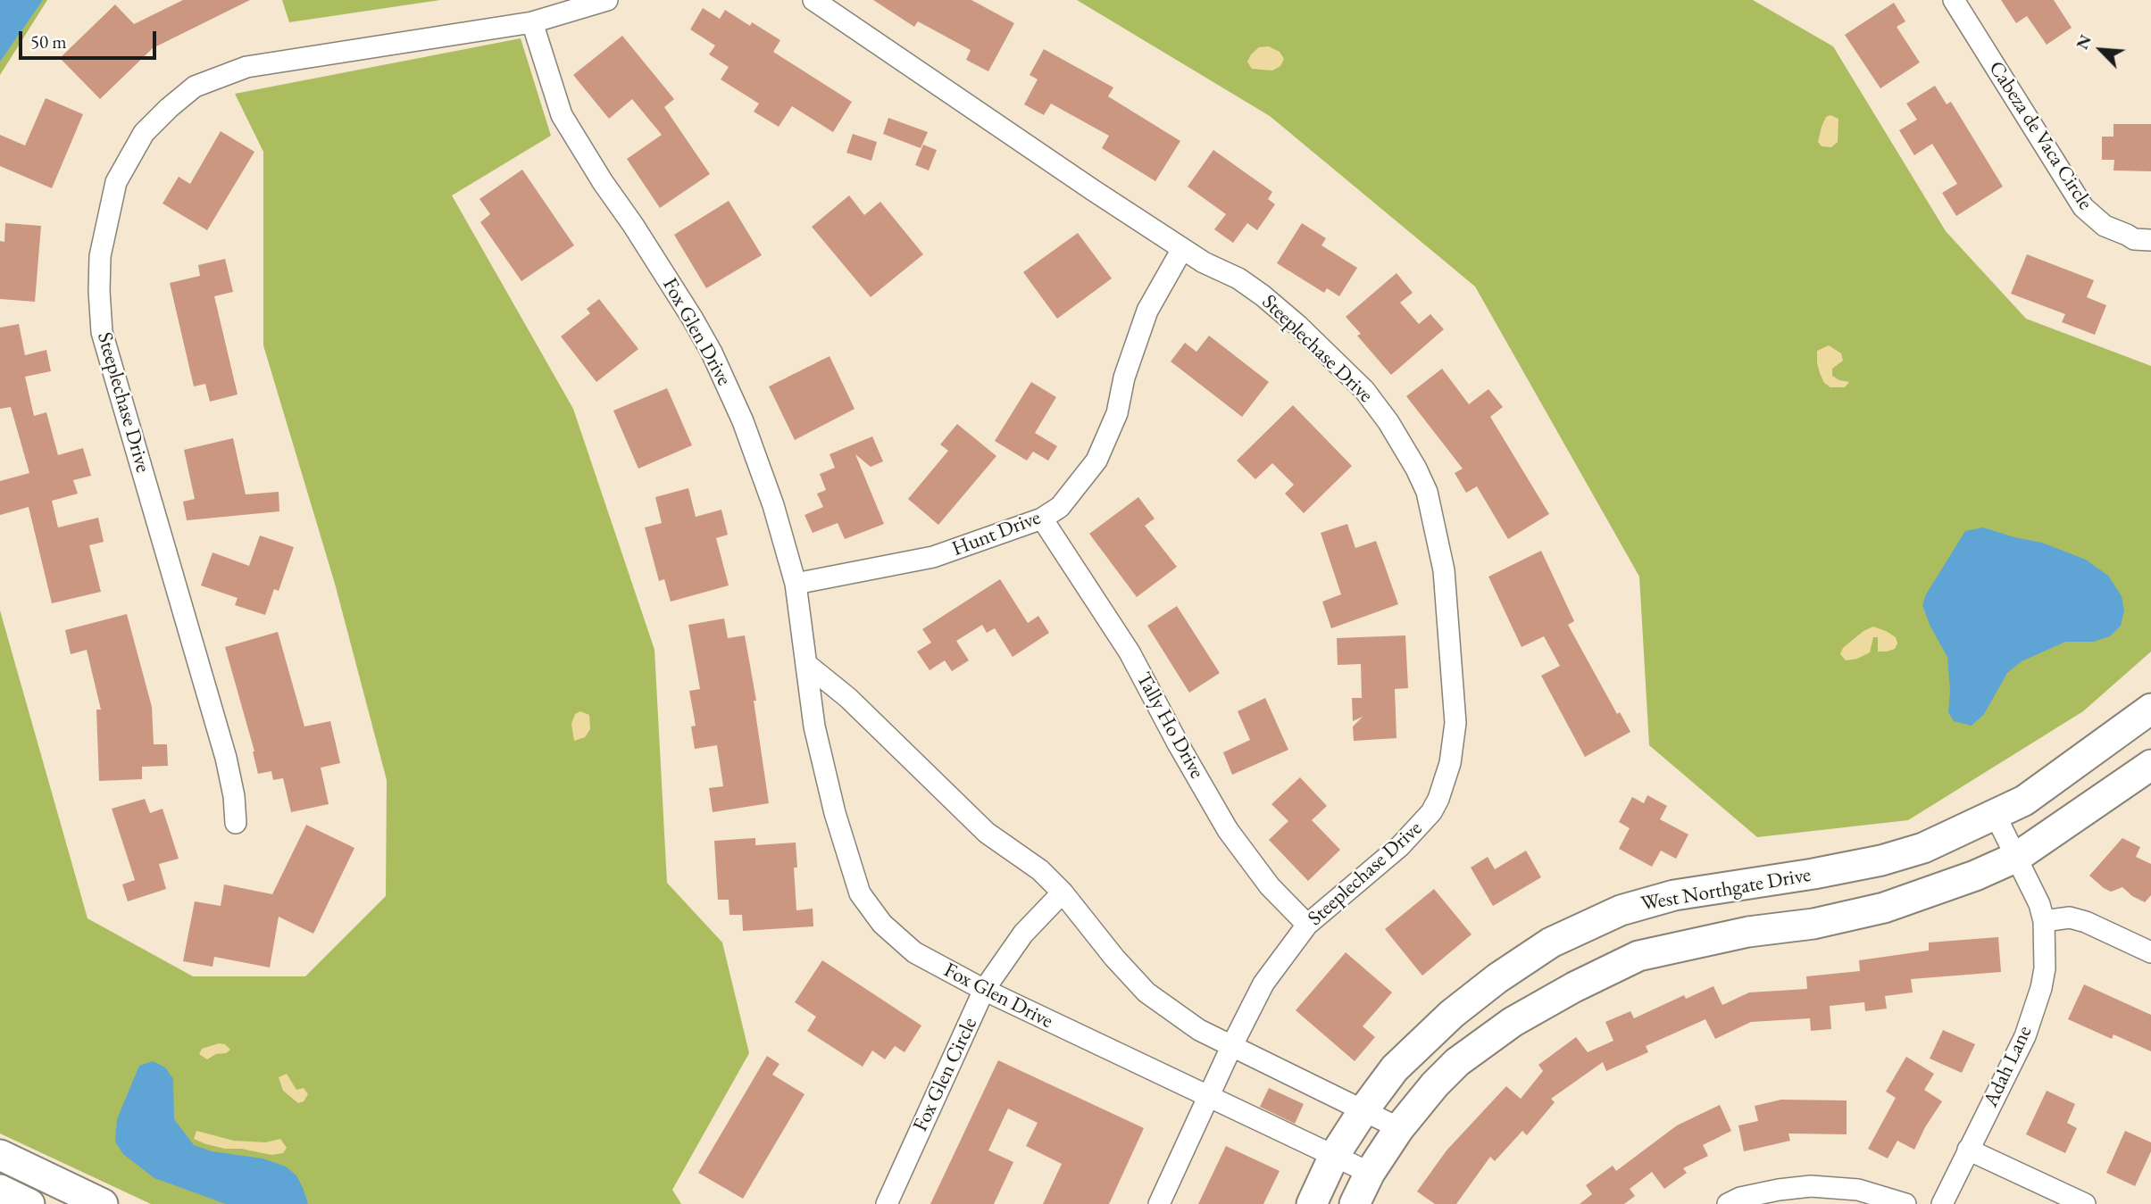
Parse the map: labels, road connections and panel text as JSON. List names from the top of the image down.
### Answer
{
  "streets": {
    "main road": ["West Northgate Drive"],
    "street": [
      "Cabeza de Vaca Circle",
      "Fox Glen Drive",
      "Steeplechase Drive",
      "Hunt Drive",
      "Tally Ho Drive",
      "Adah Lane",
      "Fox Glen Circle"
    ]
  },
  "crossings": [
    ["Fox Glen Drive", "Steeplechase Drive"],
    ["Fox Glen Drive", "Hunt Drive"],
    ["Fox Glen Drive", "West Northgate Drive"],
    ["Fox Glen Drive", "Fox Glen Circle"],
    ["Steeplechase Drive", "Hunt Drive"],
    ["Steeplechase Drive", "Tally Ho Drive"],
    ["Hunt Drive", "Tally Ho Drive"],
    ["West Northgate Drive", "Adah Lane"]
  ],
  "scale_bar": "50 m",
  "north": "top left"
}
